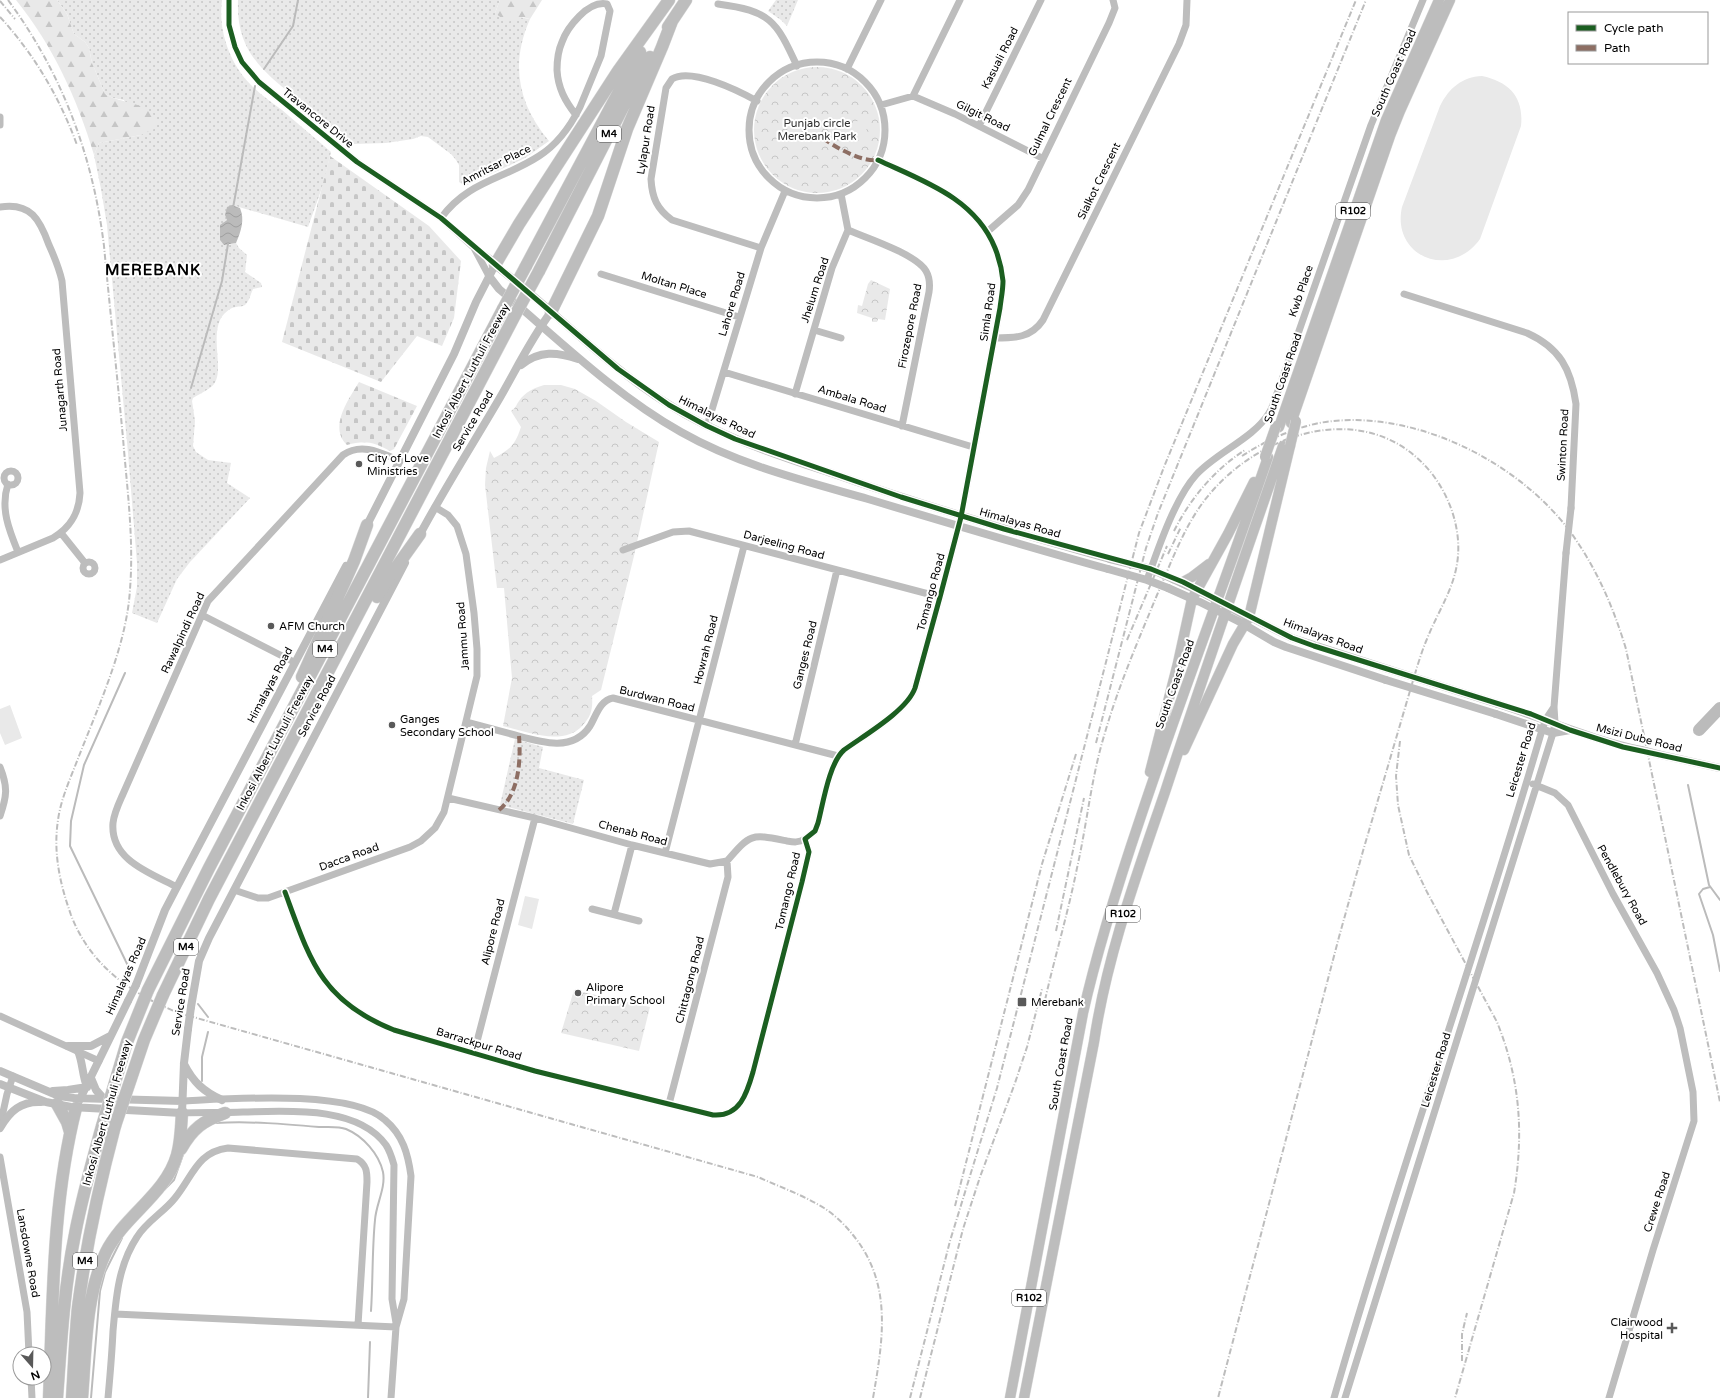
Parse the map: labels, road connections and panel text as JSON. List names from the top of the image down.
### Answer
{
  "streets": {
    "highway": ["M4", "Inkosi Albert Luthuli Freeway"],
    "main road": ["South Coast Road", "R102"],
    "street": [
      "Kasuali Road",
      "Gilgit Road",
      "Gulmal Crescent",
      "Travancore Drive",
      "Lylapur Road",
      "Amritsar Place",
      "Sialkot Crescent",
      "Moltan Place",
      "Jhelum Road",
      "Kwb Place",
      "Lahore Road",
      "Simla Road",
      "Firozepore Road",
      "Junagarth Road",
      "Ambala Road",
      "Himalayas Road",
      "Service Road",
      "Swinton Road",
      "Darjeeling Road",
      "Tomango Road",
      "Rawalpindi Road",
      "Jammu Road",
      "Howrah Road",
      "Ganges Road",
      "Burdwan Road",
      "Msizi Dube Road",
      "Leicester Road",
      "Chenab Road",
      "Dacca Road",
      "Pendlebury Road",
      "Alipore Road",
      "Chittagong Road",
      "Barrackpur Road",
      "Crewe Road",
      "Lansdowne Road"
    ]
  },
  "crossings": [
    ["Kasuali Road", "Gilgit Road"],
    ["Gilgit Road", "Gulmal Crescent"],
    ["Gulmal Crescent", "Simla Road"],
    ["Travancore Drive", "Amritsar Place"],
    ["Travancore Drive", "Himalayas Road"],
    ["Lylapur Road", "Lahore Road"],
    ["Lylapur Road", "Simla Road"],
    ["Amritsar Place", "Himalayas Road"],
    ["Sialkot Crescent", "Simla Road"],
    ["Moltan Place", "Lahore Road"],
    ["Jhelum Road", "Firozepore Road"],
    ["Jhelum Road", "Ambala Road"],
    ["Kwb Place", "Himalayas Road"],
    ["Lahore Road", "Simla Road"],
    ["Lahore Road", "Ambala Road"],
    ["Lahore Road", "Himalayas Road"],
    ["Simla Road", "Ambala Road"],
    ["Simla Road", "Himalayas Road"],
    ["Simla Road", "Tomango Road"],
    ["Firozepore Road", "Ambala Road"],
    ["Himalayas Road", "Service Road"],
    ["Himalayas Road", "Tomango Road"],
    ["Himalayas Road", "Rawalpindi Road"],
    ["Himalayas Road", "Msizi Dube Road"],
    ["Himalayas Road", "Leicester Road"],
    ["Service Road", "Jammu Road"],
    ["Service Road", "Dacca Road"],
    ["Swinton Road", "Leicester Road"],
    ["Darjeeling Road", "Tomango Road"],
    ["Darjeeling Road", "Howrah Road"],
    ["Darjeeling Road", "Ganges Road"],
    ["Tomango Road", "Burdwan Road"],
    ["Tomango Road", "Barrackpur Road"],
    ["Jammu Road", "Burdwan Road"],
    ["Jammu Road", "Chenab Road"],
    ["Jammu Road", "Dacca Road"],
    ["Howrah Road", "Burdwan Road"],
    ["Howrah Road", "Chenab Road"],
    ["Ganges Road", "Burdwan Road"],
    ["Msizi Dube Road", "Leicester Road"],
    ["Leicester Road", "Pendlebury Road"],
    ["Chenab Road", "Dacca Road"],
    ["Chenab Road", "Alipore Road"],
    ["Chenab Road", "Chittagong Road"],
    ["Dacca Road", "Barrackpur Road"],
    ["Pendlebury Road", "Crewe Road"],
    ["Alipore Road", "Barrackpur Road"],
    ["Chittagong Road", "Barrackpur Road"]
  ],
  "districts": ["MEREBANK"],
  "parks": ["Punjab circle Merebank Park"],
  "places": {
    "other": [
      "City of Love Ministries",
      "AFM Church",
      "Ganges Secondary School",
      "Alipore Primary School"
    ],
    "transit": ["Merebank"],
    "health": ["Clairwood Hospital"]
  },
  "legend": ["Cycle path", "Path"],
  "north": "bottom"
}
